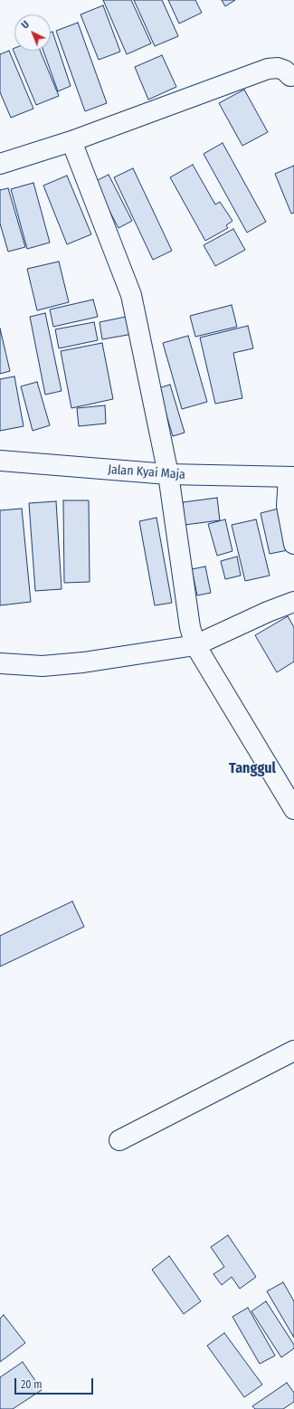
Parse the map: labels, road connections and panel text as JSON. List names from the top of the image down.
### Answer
{
  "streets": {
    "street": ["Jalan Kyai Maja"]
  },
  "districts": ["Tanggul"],
  "scale_bar": "20 m",
  "north": "top left"
}
